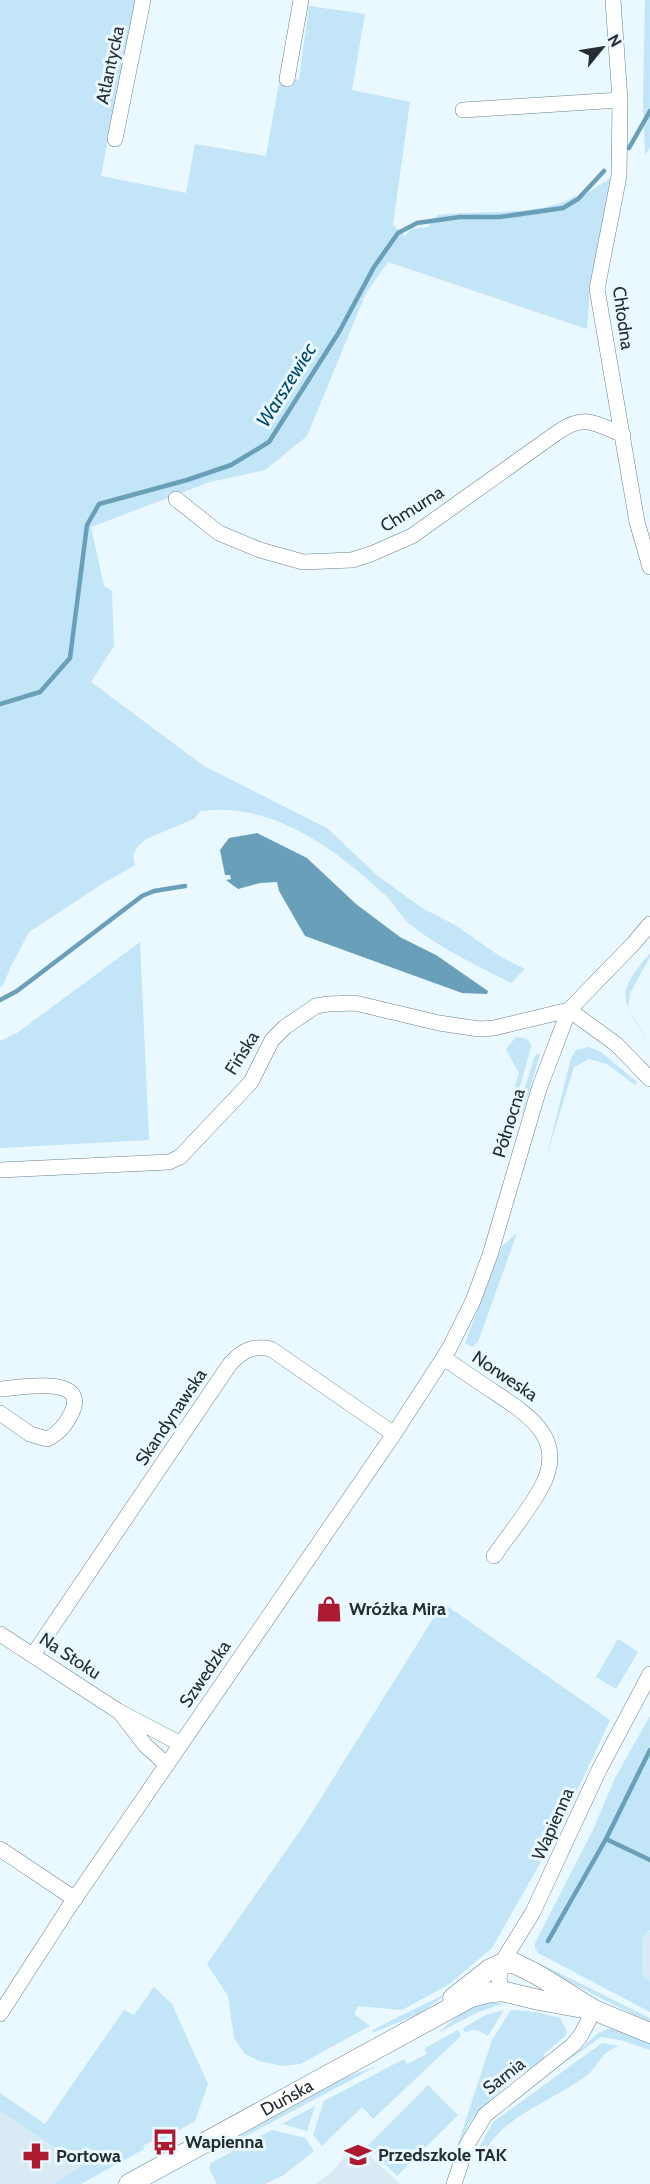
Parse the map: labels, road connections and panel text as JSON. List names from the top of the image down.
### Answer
{
  "streets": {
    "street": [
      "Atlantycka",
      "Chłodna",
      "Chmurna",
      "Fińska",
      "Północna",
      "Norweska",
      "Skandynawska",
      "Na Stoku",
      "Szwedzka",
      "Wapienna",
      "Sarnia",
      "Duńska"
    ]
  },
  "crossings": [
    ["Chłodna", "Chmurna"],
    ["Fińska", "Północna"],
    ["Północna", "Norweska"],
    ["Północna", "Szwedzka"],
    ["Norweska", "Szwedzka"],
    ["Skandynawska", "Na Stoku"],
    ["Skandynawska", "Szwedzka"],
    ["Na Stoku", "Szwedzka"],
    ["Wapienna", "Duńska"]
  ],
  "water": ["Warszewiec"],
  "places": {
    "shop": ["Wróżka Mira"],
    "bus stop": ["Wapienna"],
    "school or university": ["Przedszkole TAK"],
    "pharmacy": ["Portowa"]
  },
  "north": "top right"
}
